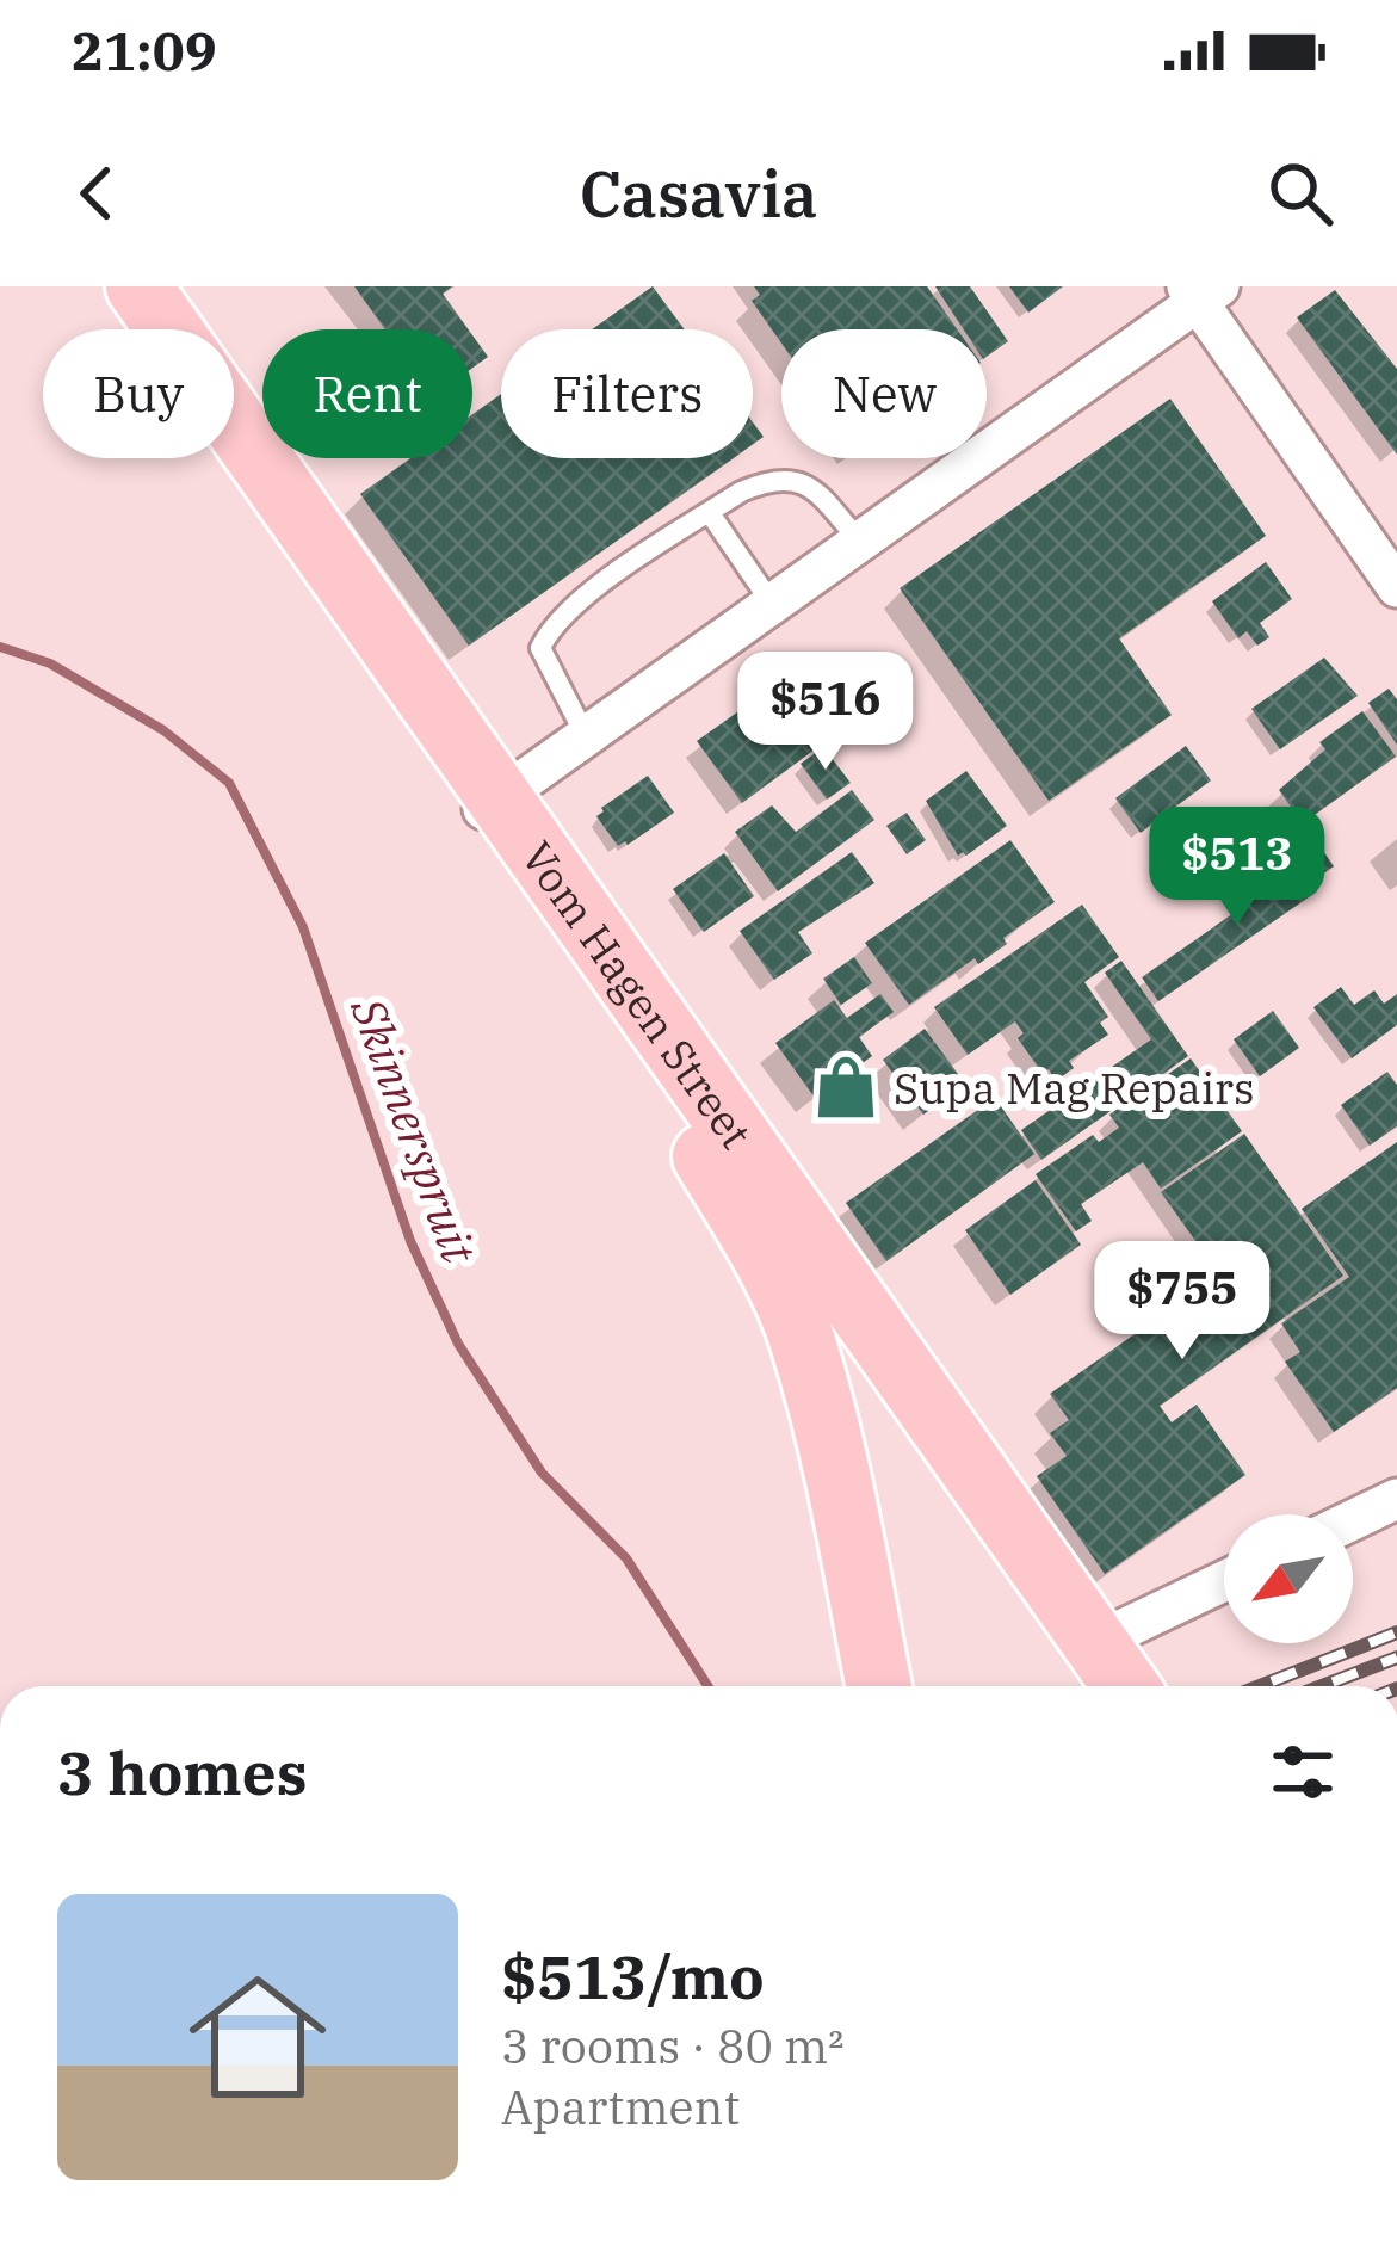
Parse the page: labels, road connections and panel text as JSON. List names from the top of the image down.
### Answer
{
  "streets": {
    "main road": ["Vom Hagen Street"]
  },
  "water": ["Skinnerspruit"],
  "places": {
    "shop": ["Supa Mag Repairs"]
  },
  "north": "bottom left",
  "page": {
    "status": "21:09",
    "header": "Casavia",
    "chip": [
      "Buy",
      "Rent",
      "Filters",
      "New"
    ],
    "price": ["$516", "$513", "$755"],
    "heading": "3 homes",
    "list": [
      {
        "name": "$513/mo",
        "note": "3 rooms · 80 m² · Apartment"
      }
    ]
  }
}
